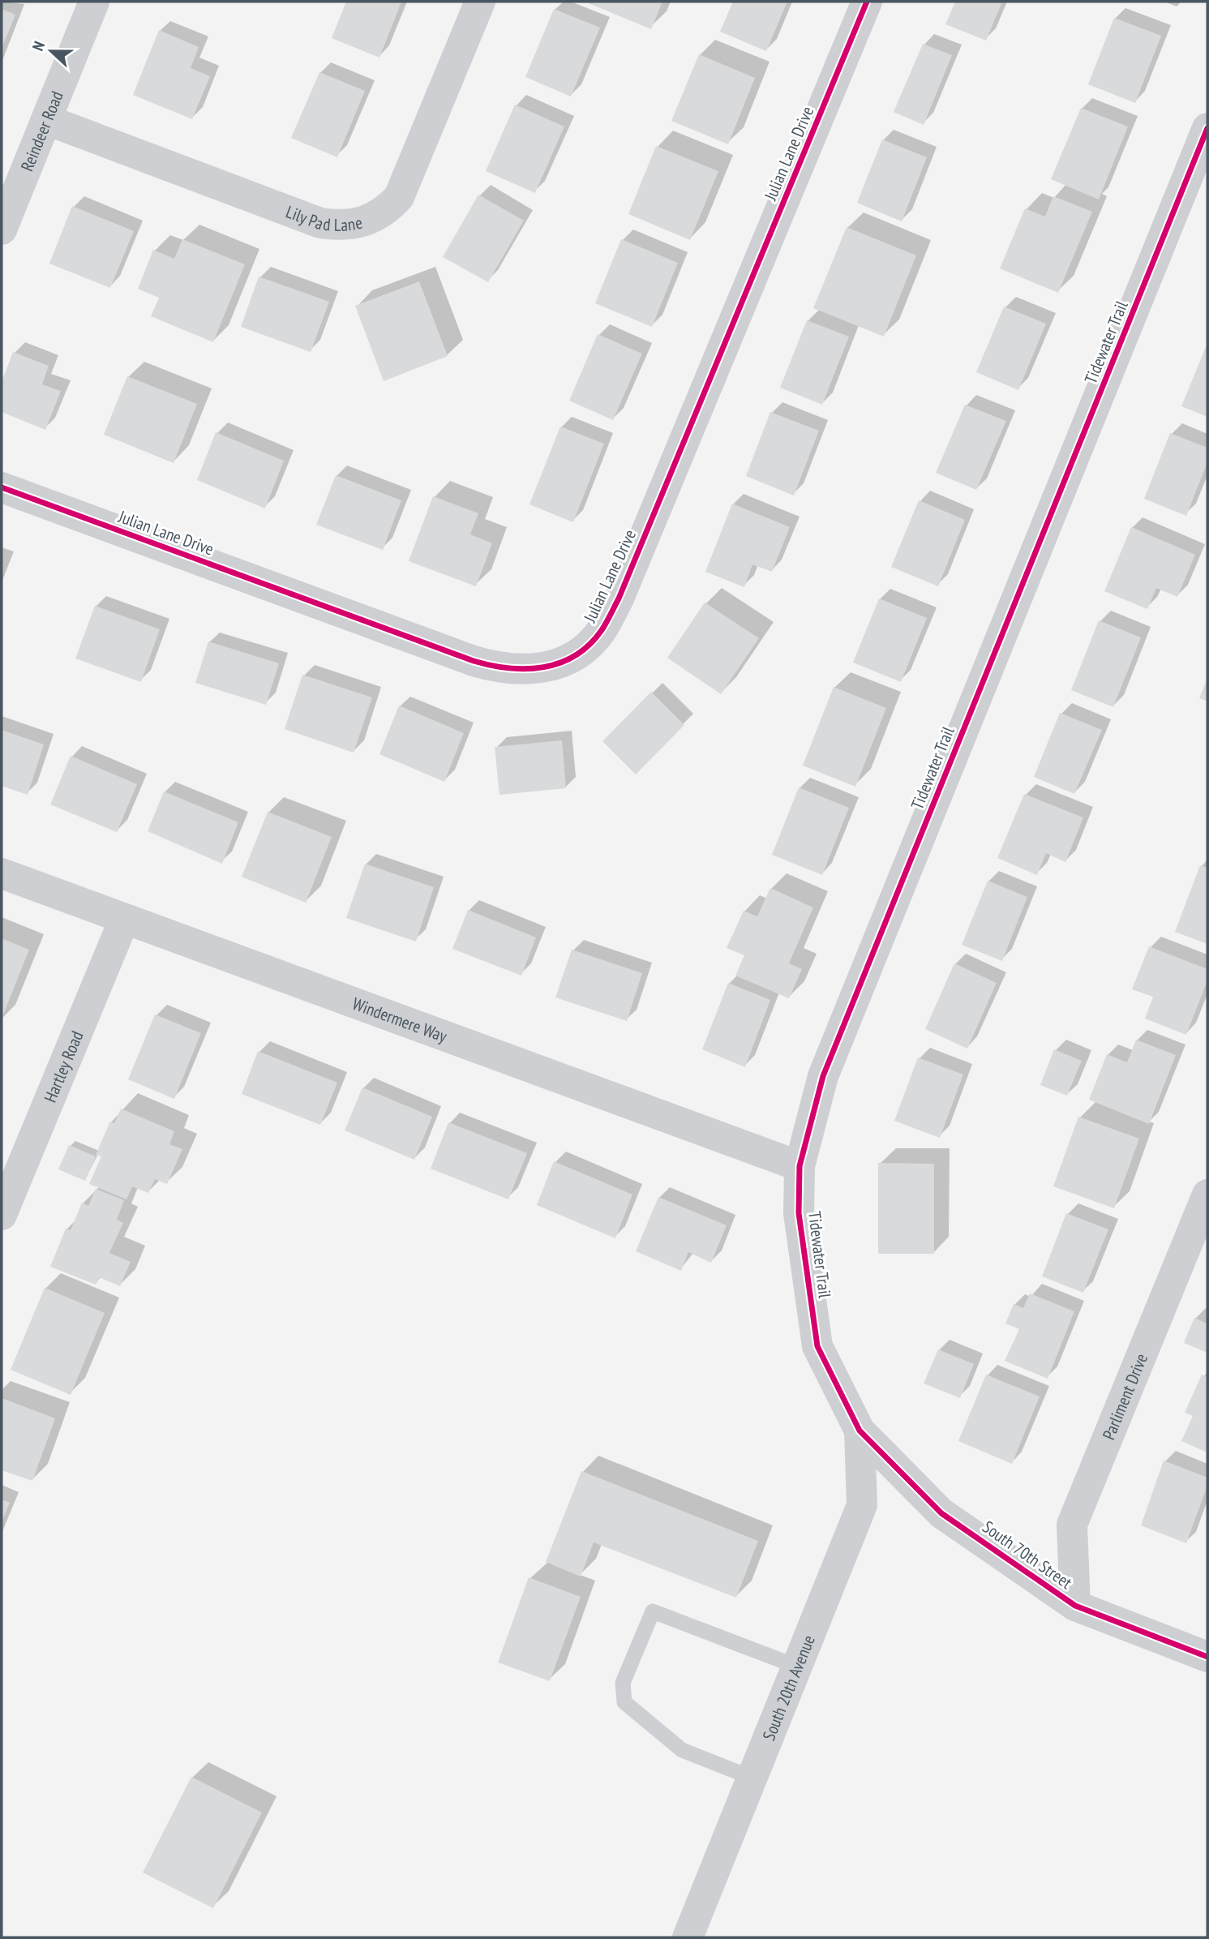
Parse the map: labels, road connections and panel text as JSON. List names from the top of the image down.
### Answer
{
  "streets": {
    "street": [
      "Reindeer Road",
      "Julian Lane Drive",
      "Lily Pad Lane",
      "Tidewater Trail",
      "Windermere Way",
      "Hartley Road",
      "Parliment Drive",
      "South 70th Street",
      "South 20th Avenue"
    ]
  },
  "crossings": [
    ["Reindeer Road", "Lily Pad Lane"],
    ["Tidewater Trail", "Windermere Way"],
    ["Tidewater Trail", "South 70th Street"],
    ["Tidewater Trail", "South 20th Avenue"],
    ["Windermere Way", "Hartley Road"],
    ["Parliment Drive", "South 70th Street"],
    ["South 70th Street", "South 20th Avenue"]
  ],
  "north": "left"
}
